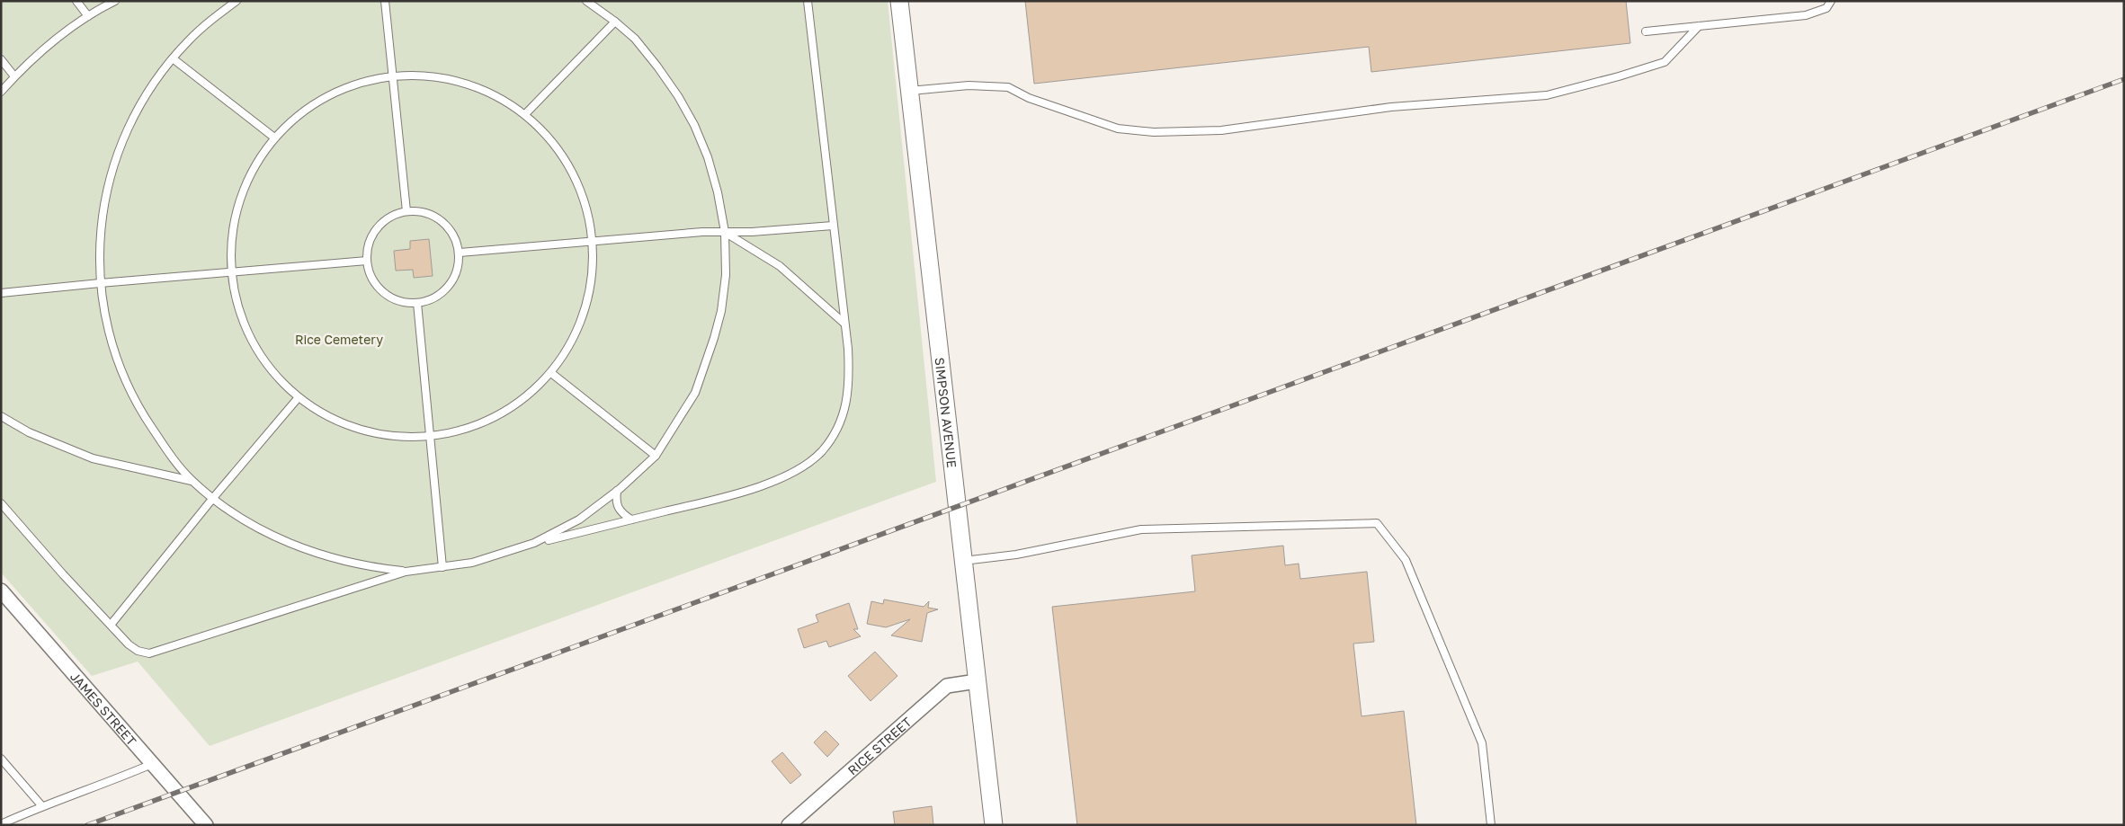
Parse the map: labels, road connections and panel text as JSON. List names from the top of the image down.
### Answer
{
  "streets": {
    "street": ["SIMPSON AVENUE", "JAMES STREET", "RICE STREET"]
  },
  "crossings": [
    ["SIMPSON AVENUE", "RICE STREET"]
  ],
  "parks": ["Rice Cemetery"]
}
